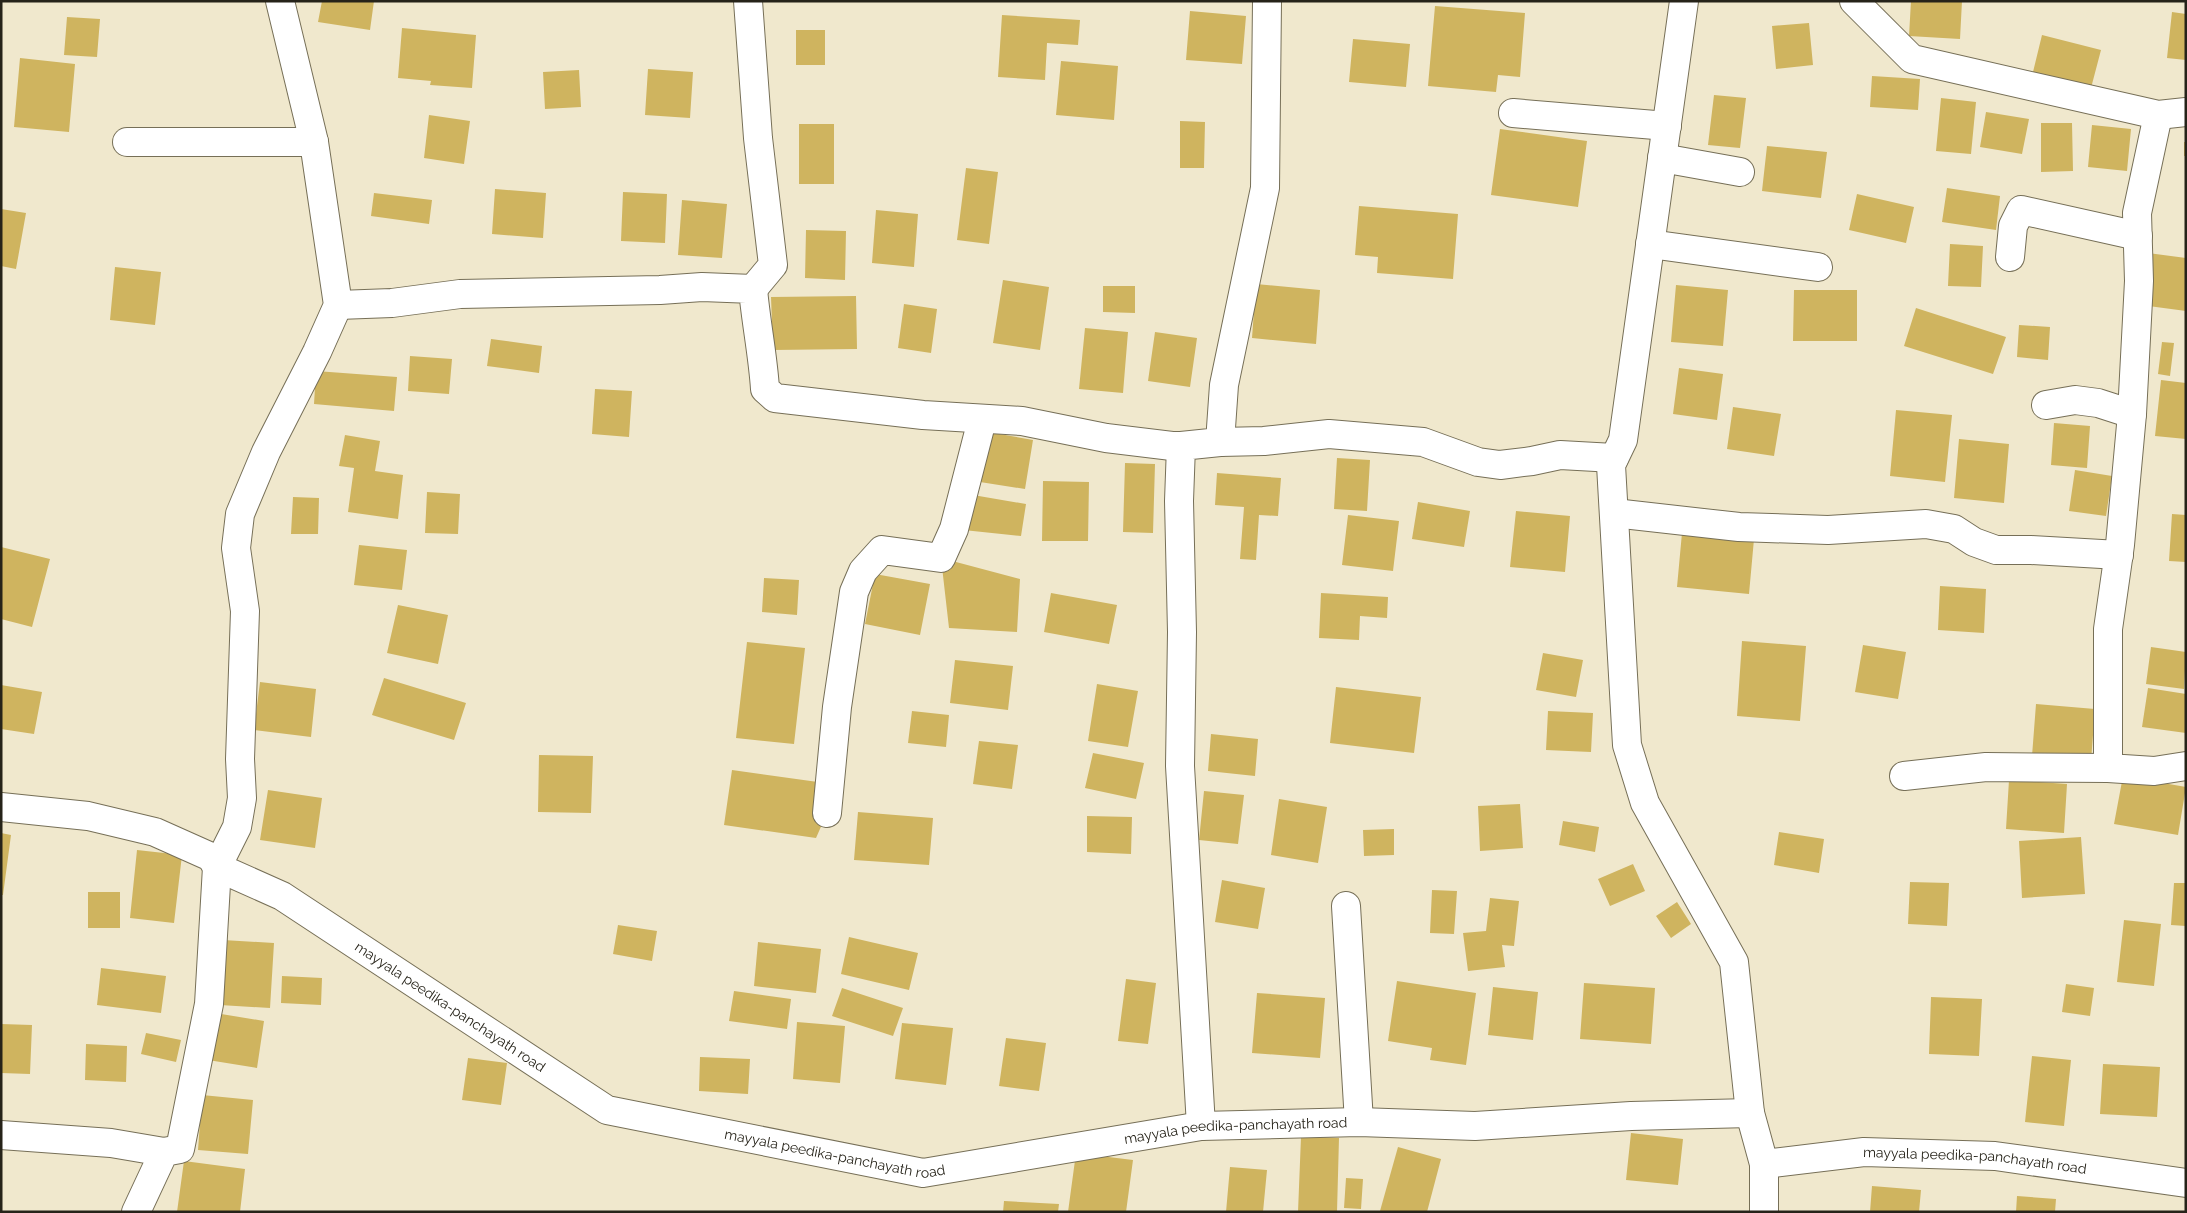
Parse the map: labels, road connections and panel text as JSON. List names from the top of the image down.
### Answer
{
  "streets": {
    "street": ["mayyala peedika-panchayath road"]
  }
}
